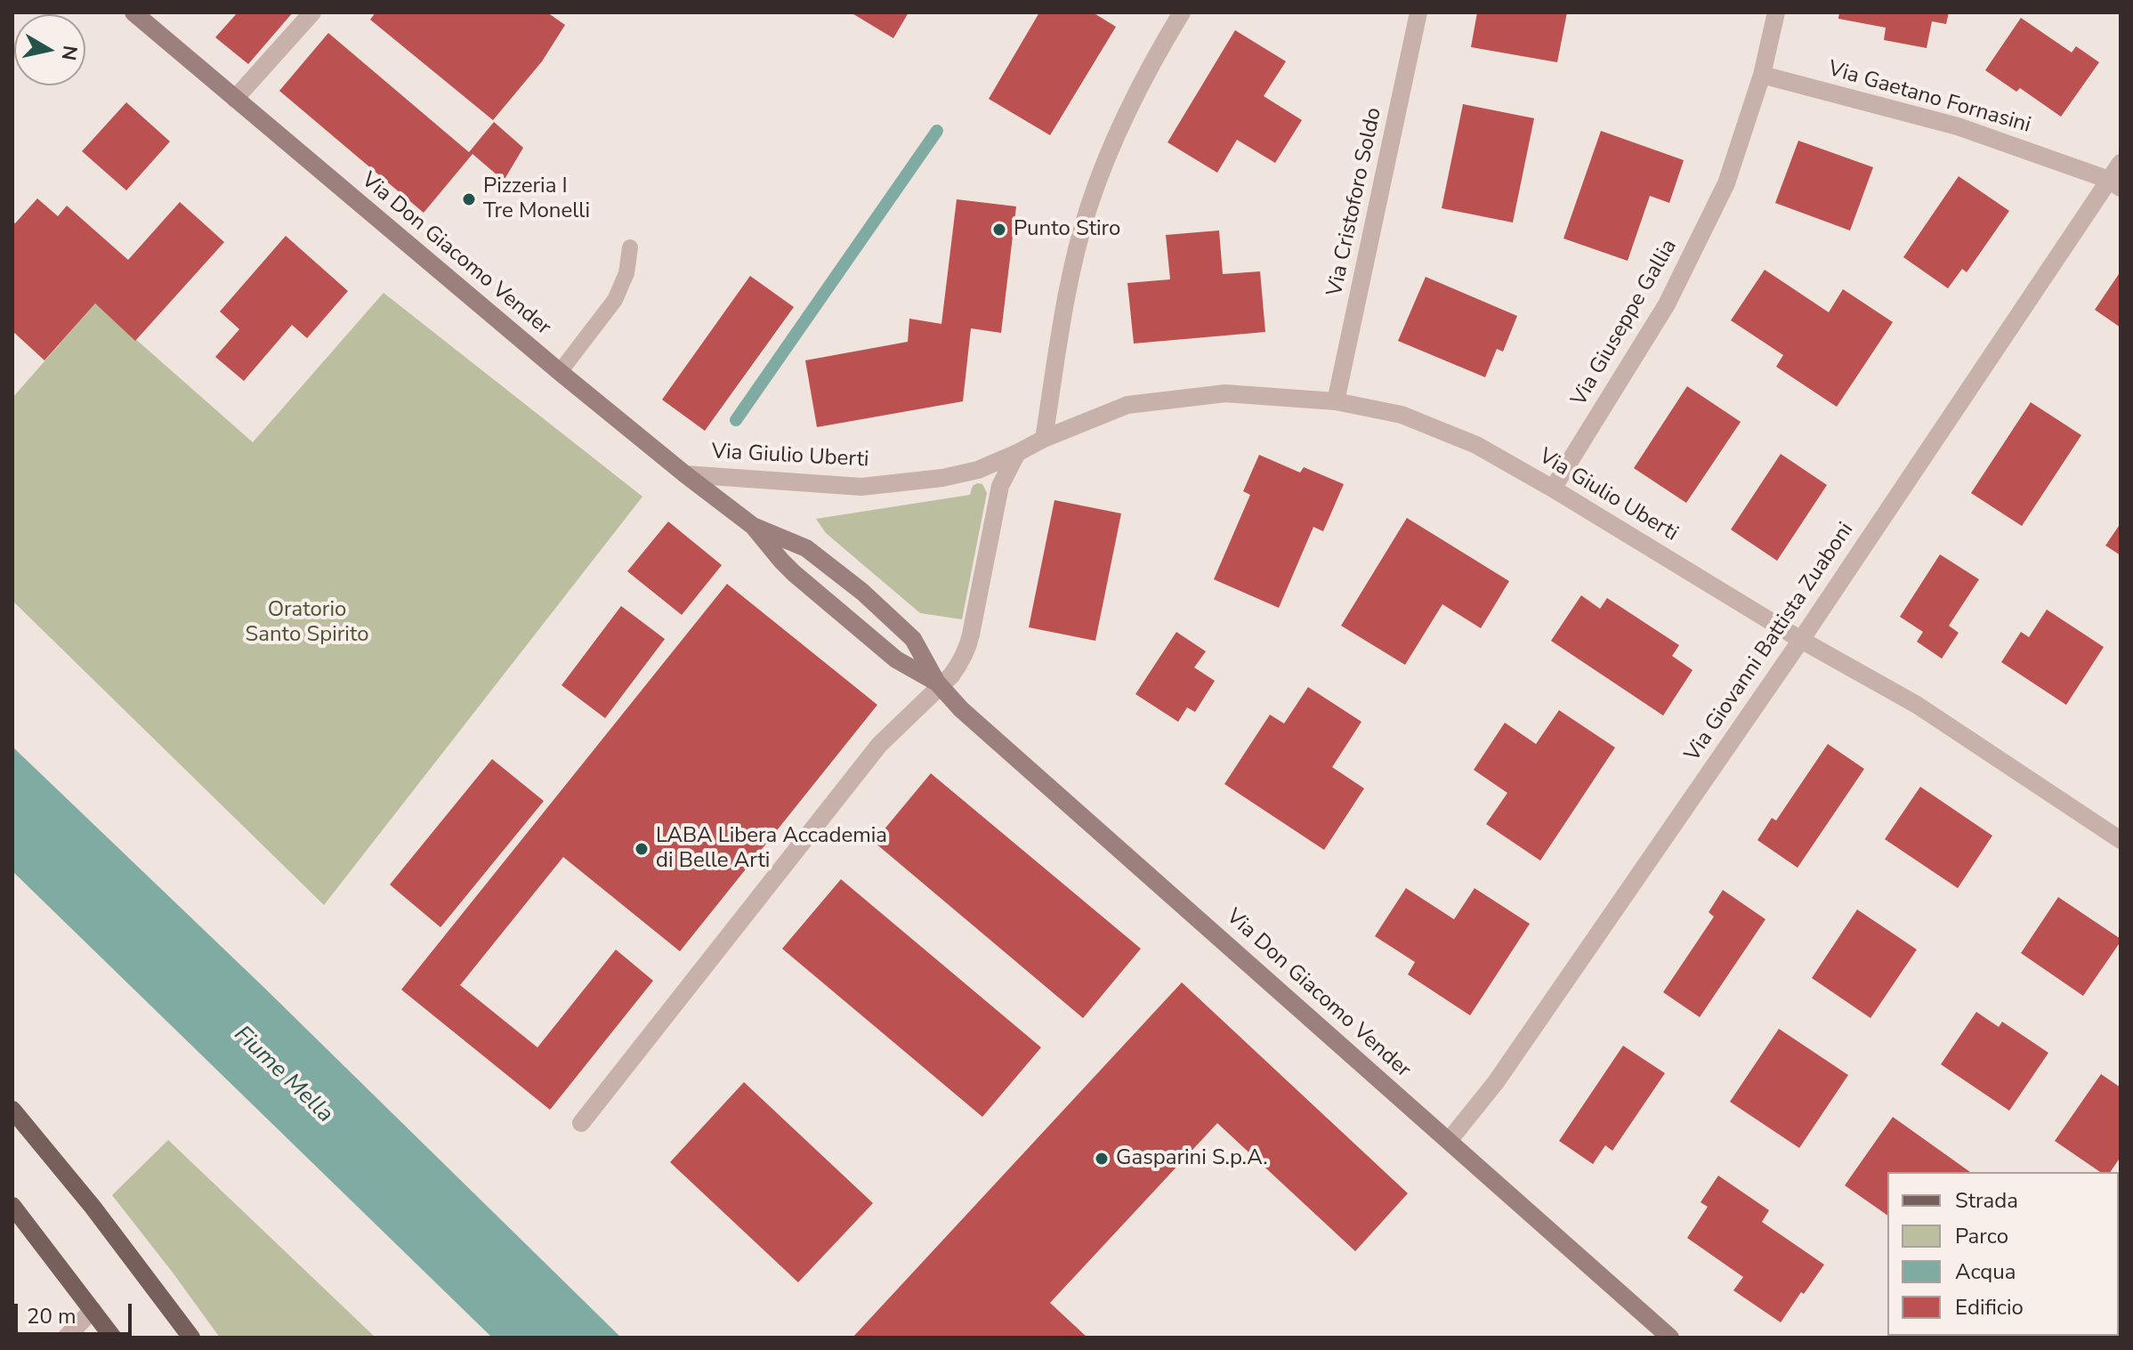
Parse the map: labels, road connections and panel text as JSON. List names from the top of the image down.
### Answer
{
  "streets": {
    "street": [
      "Via Gaetano Fornasini",
      "Via Cristoforo Soldo",
      "Via Don Giacomo Vender",
      "Via Giuseppe Gallia",
      "Via Giulio Uberti",
      "Via Giovanni Battista Zuaboni"
    ]
  },
  "crossings": [
    ["Via Gaetano Fornasini", "Via Giuseppe Gallia"],
    ["Via Gaetano Fornasini", "Via Giovanni Battista Zuaboni"],
    ["Via Cristoforo Soldo", "Via Giulio Uberti"],
    ["Via Don Giacomo Vender", "Via Giulio Uberti"],
    ["Via Don Giacomo Vender", "Via Giovanni Battista Zuaboni"],
    ["Via Giuseppe Gallia", "Via Giulio Uberti"],
    ["Via Giulio Uberti", "Via Giovanni Battista Zuaboni"]
  ],
  "water": ["Fiume Mella"],
  "parks": ["Oratorio Santo Spirito"],
  "places": [
    "Pizzeria I Tre Monelli",
    "Punto Stiro",
    "LABA Libera Accademia di Belle Arti",
    "Gasparini S.p.A."
  ],
  "legend": [
    "Strada",
    "Parco",
    "Acqua",
    "Edificio"
  ],
  "scale_bar": "20 m",
  "north": "right"
}
